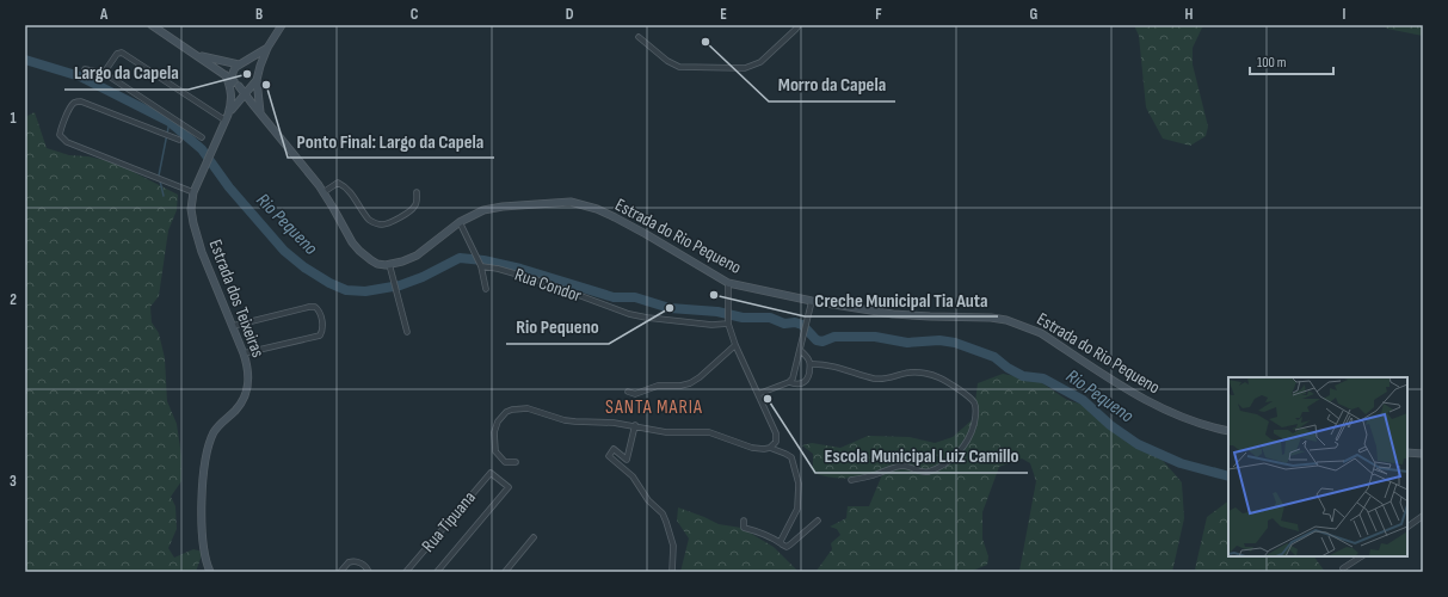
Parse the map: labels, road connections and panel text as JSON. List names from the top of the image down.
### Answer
{
  "streets": {
    "street": [
      "Estrada do Rio Pequeno",
      "Rua Condor",
      "Estrada dos Teixeiras",
      "Rua Tipuana"
    ]
  },
  "districts": ["SANTA MARIA"],
  "water": ["Rio Pequeno"],
  "places": [
    "Morro da Capela",
    "Largo da Capela",
    "Ponto Final: Largo da Capela",
    "Creche Municipal Tia Auta",
    "Rio Pequeno",
    "Escola Municipal Luiz Camillo"
  ],
  "scale_bar": "100 m",
  "grid": {
    "columns": [
      "A",
      "B",
      "C",
      "D",
      "E",
      "F",
      "G",
      "H",
      "I"
    ],
    "rows": ["1", "2", "3"]
  }
}
